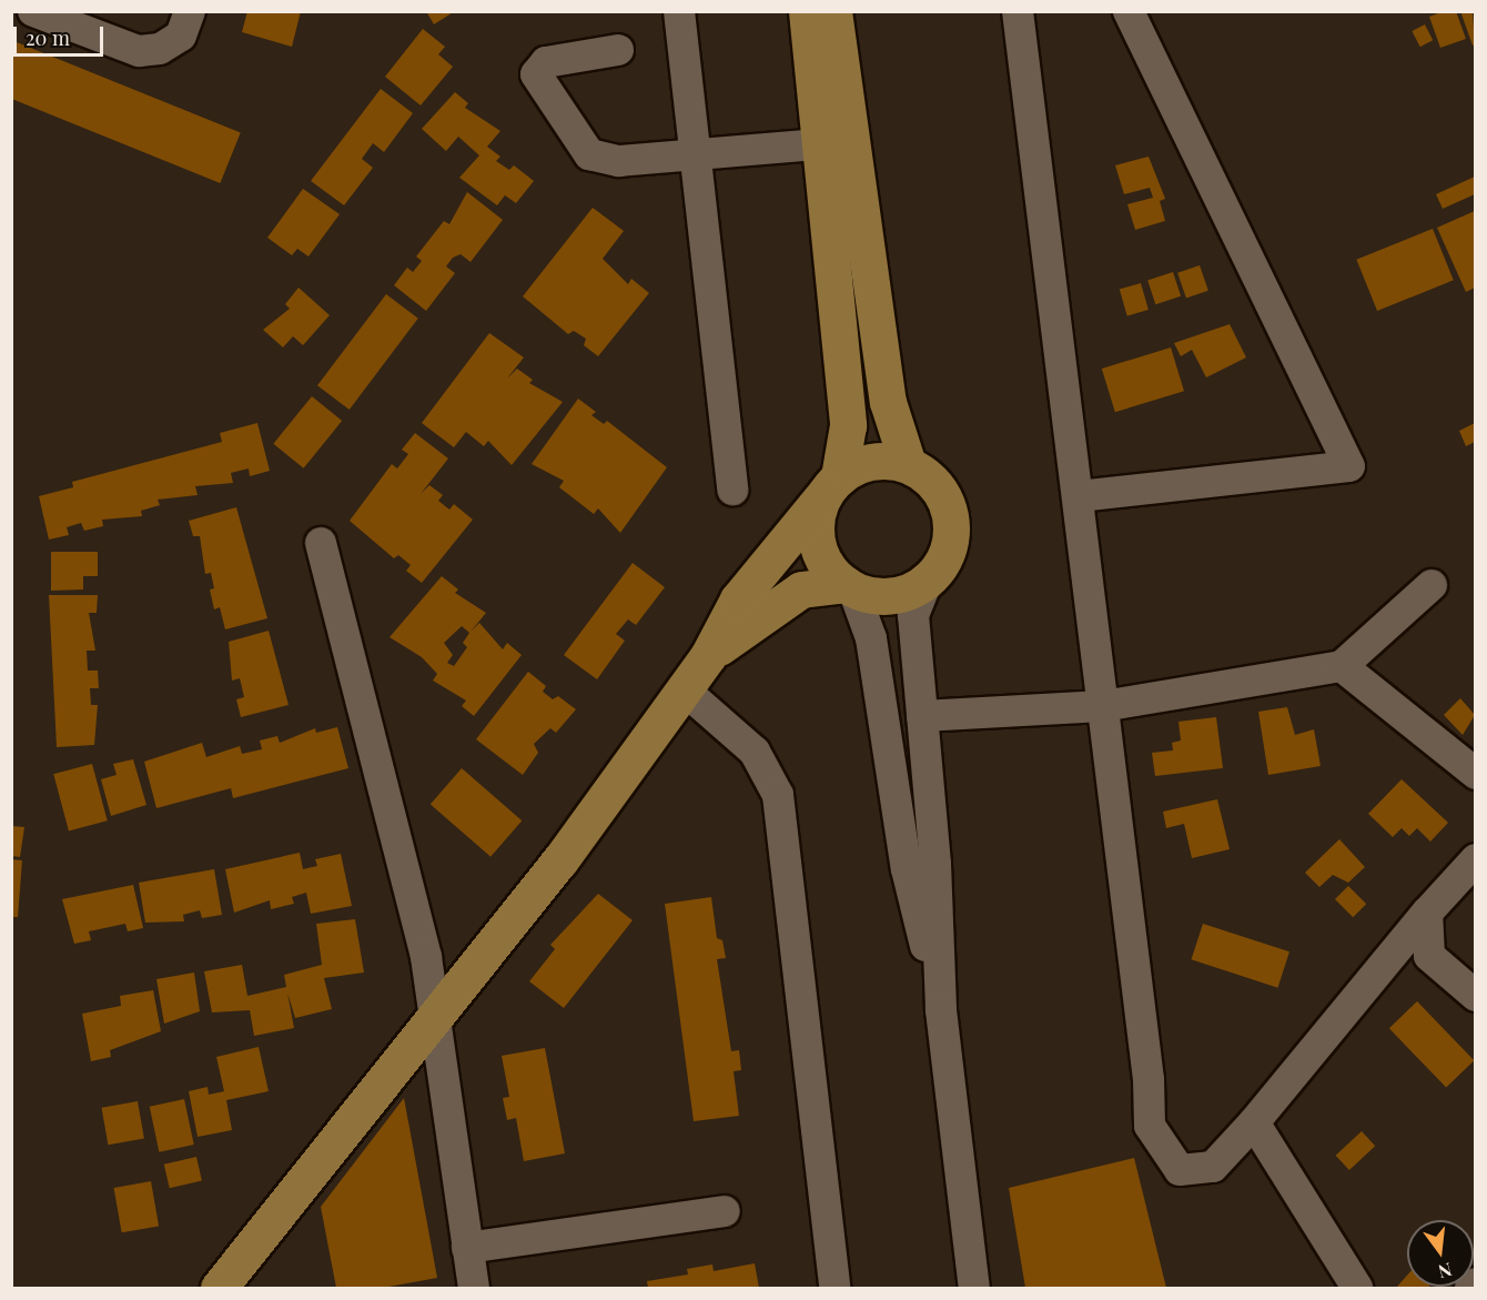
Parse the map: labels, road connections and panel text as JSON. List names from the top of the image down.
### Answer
{
  "scale_bar": "20 m",
  "north": "bottom"
}
